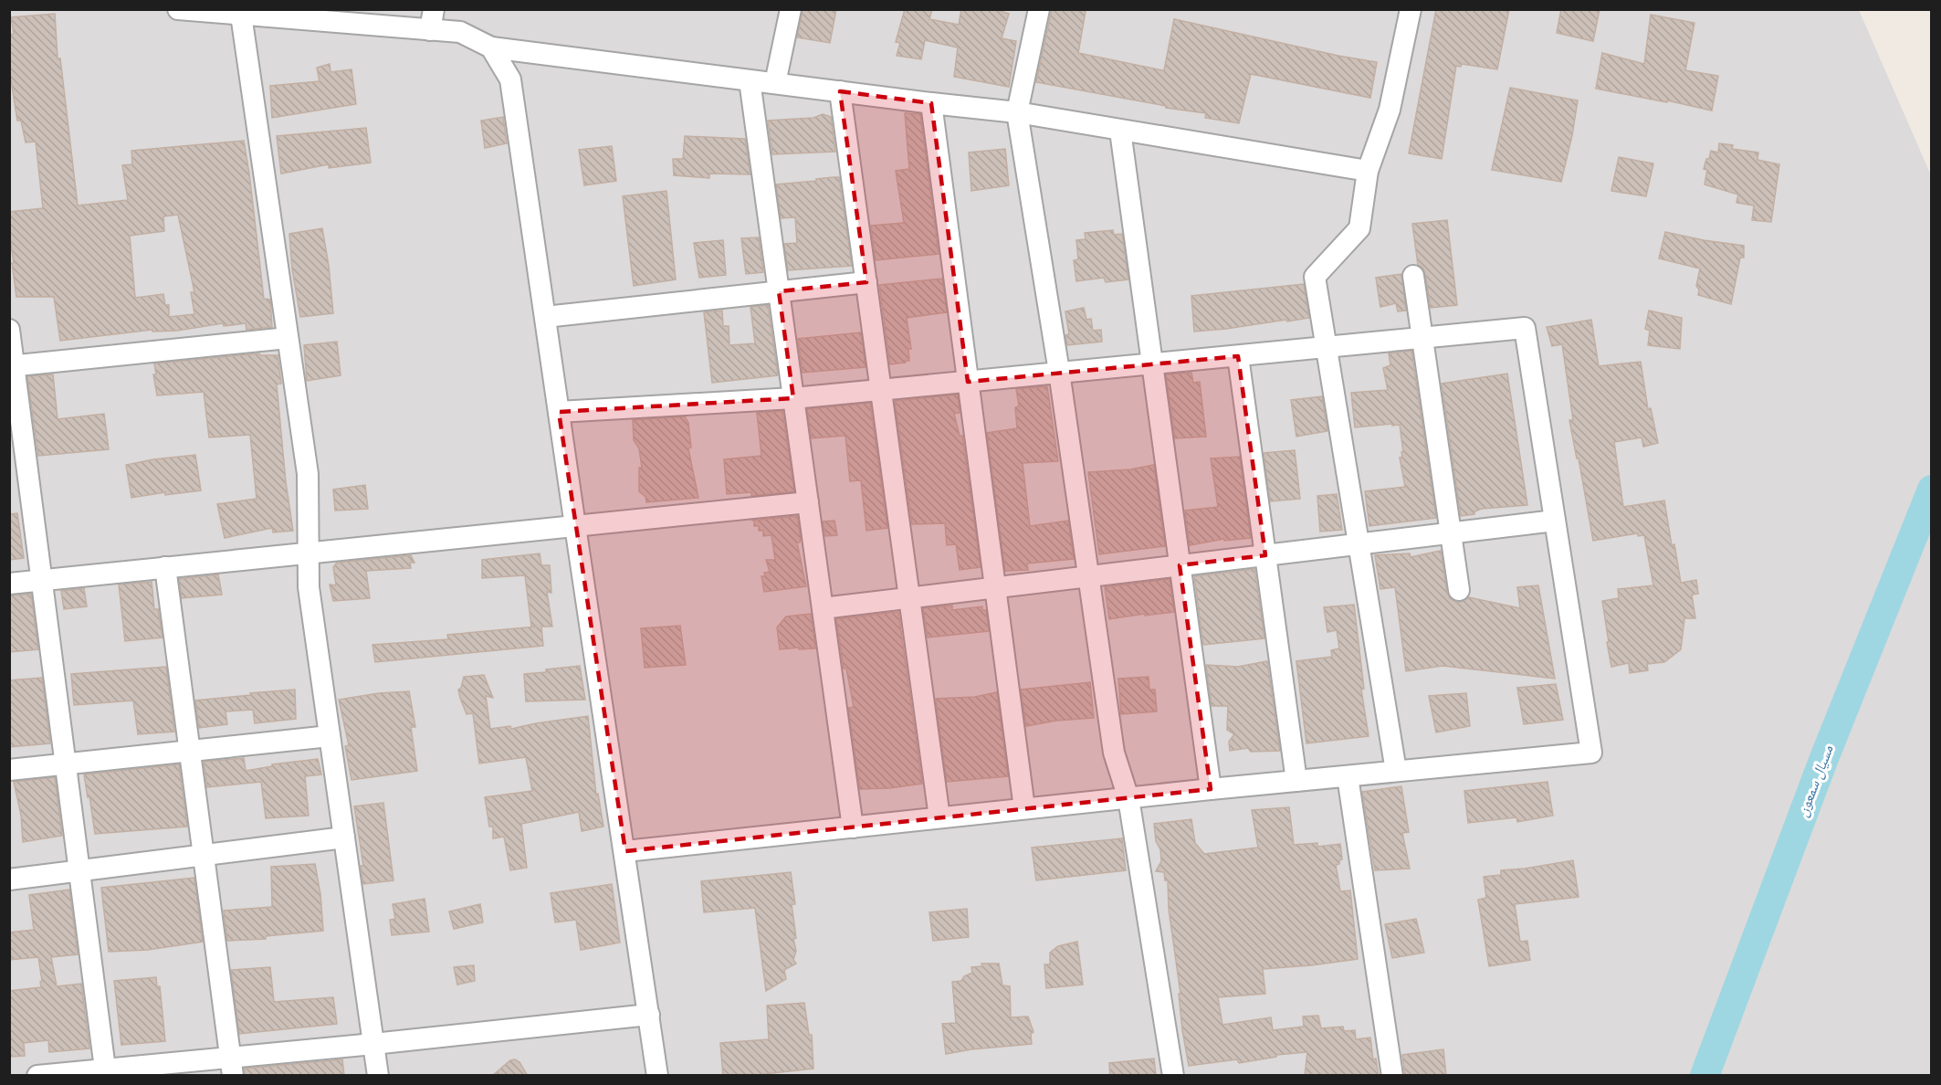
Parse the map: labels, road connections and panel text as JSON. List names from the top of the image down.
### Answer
{
  "water": ["مسيال سمعون"]
}
